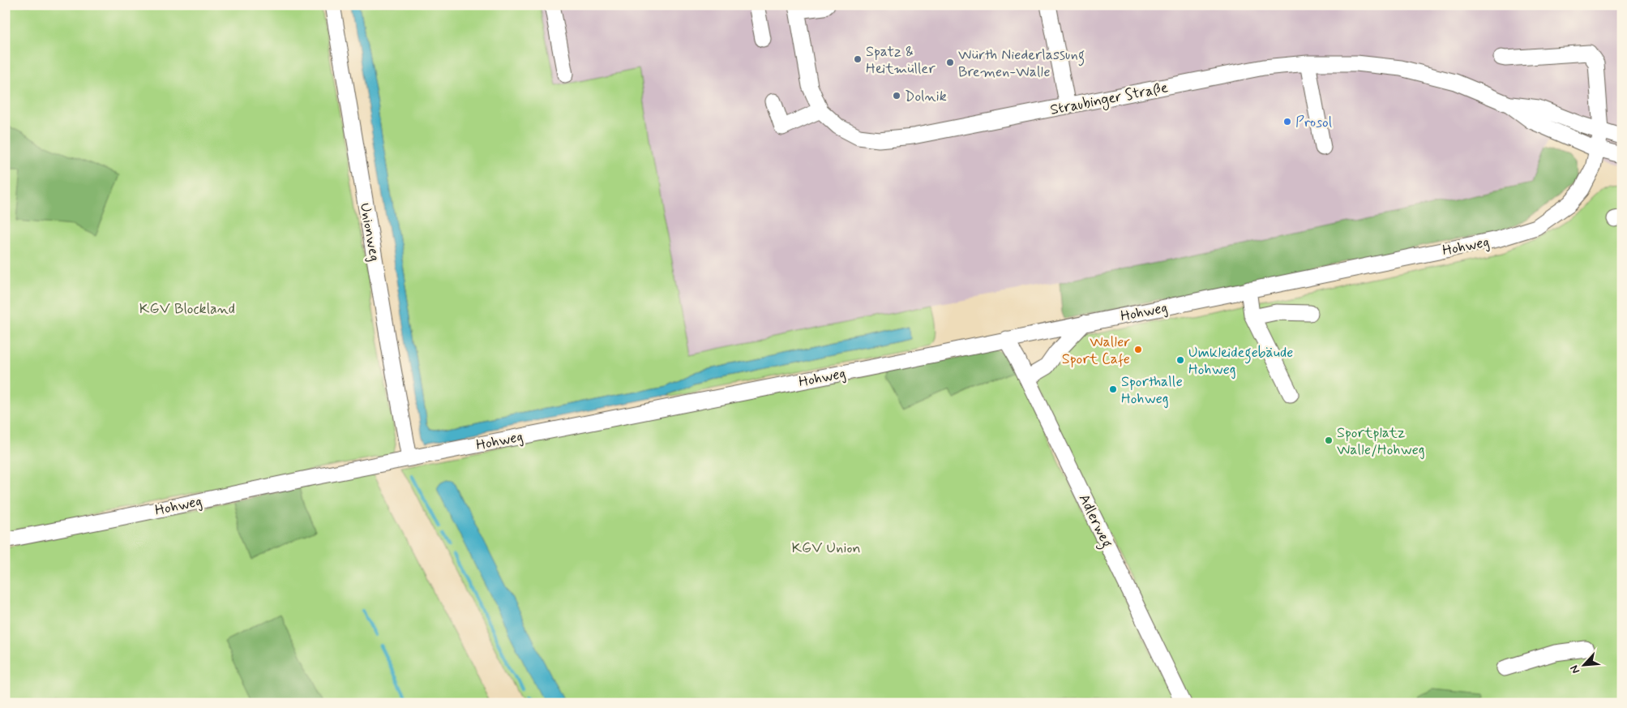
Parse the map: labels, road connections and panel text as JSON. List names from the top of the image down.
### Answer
{
  "streets": {
    "street": [
      "Straubinger Straße",
      "Unionweg",
      "Hohweg",
      "Adlerweg"
    ]
  },
  "crossings": [
    ["Straubinger Straße", "Hohweg"],
    ["Unionweg", "Hohweg"],
    ["Hohweg", "Adlerweg"]
  ],
  "parks": ["KGV Blockland", "KGV Union"],
  "places": [
    "Spatz & Heitmüller",
    "Würth Niederlassung Bremen-Walle",
    "Dolnik",
    "Prosol",
    "Waller Sport Cafe",
    "Umkleidegebäude Hohweg",
    "Sporthalle Hohweg",
    "Sportplatz Walle/Hohweg"
  ],
  "north": "bottom left"
}
